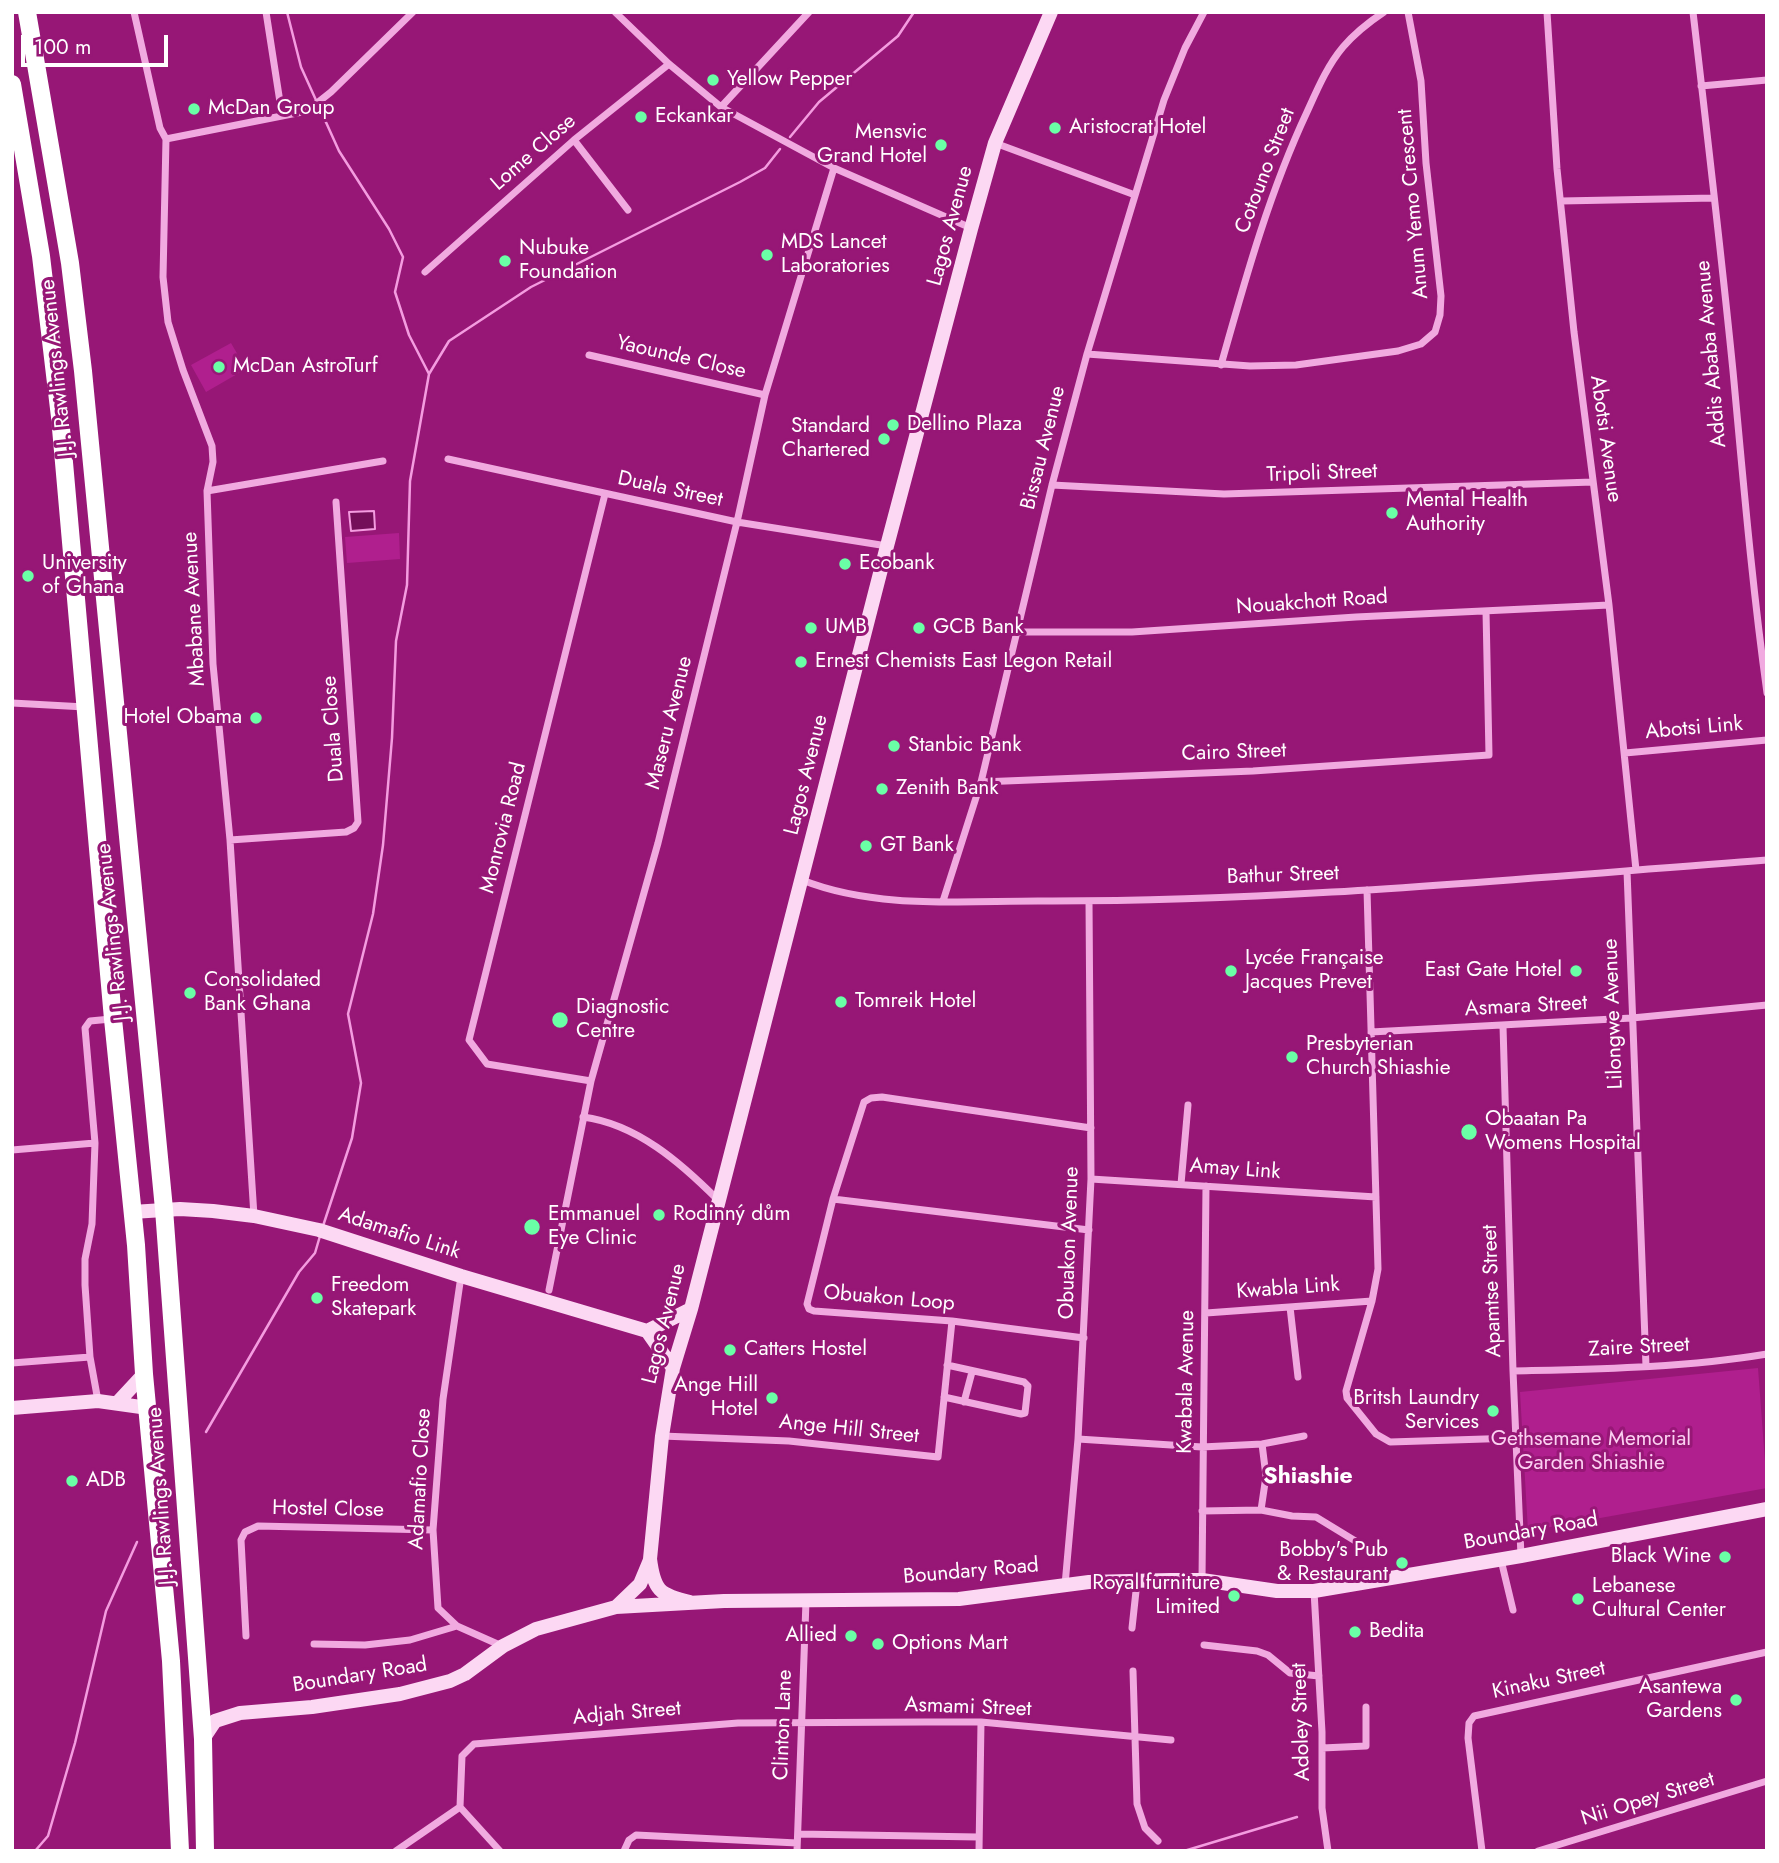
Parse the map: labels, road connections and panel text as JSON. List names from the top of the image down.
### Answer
{
  "streets": {
    "highway": ["J.J. Rawlings Avenue"],
    "street": [
      "Lome Close",
      "Cotouno Street",
      "Anum Yemo Crescent",
      "Lagos Avenue",
      "Addis Ababa Avenue",
      "Yaounde Close",
      "Abotsi Avenue",
      "Bissau Avenue",
      "Tripoli Street",
      "Duala Street",
      "Nouakchott Road",
      "Mbabane Avenue",
      "Maseru Avenue",
      "Duala Close",
      "Abotsi Link",
      "Cairo Street",
      "Monrovia Road",
      "Bathur Street",
      "Asmara Street",
      "Lilongwe Avenue",
      "Amay Link",
      "Adamafio Link",
      "Obuakon Avenue",
      "Kwabla Link",
      "Apamtse Street",
      "Obuakon Loop",
      "Zaire Street",
      "Kwabala Avenue",
      "Ange Hill Street",
      "Adamafio Close",
      "Hostel Close",
      "Boundary Road",
      "Kinaku Street",
      "Asmami Street",
      "Adjah Street",
      "Adoley Street",
      "Clinton Lane",
      "Nii Opey Street"
    ]
  },
  "crossings": [
    ["Cotouno Street", "Anum Yemo Crescent"],
    ["Anum Yemo Crescent", "Bissau Avenue"],
    ["Lagos Avenue", "Duala Street"],
    ["Lagos Avenue", "Bathur Street"],
    ["Lagos Avenue", "Ange Hill Street"],
    ["Lagos Avenue", "Boundary Road"],
    ["Yaounde Close", "Maseru Avenue"],
    ["J.J. Rawlings Avenue", "Adamafio Link"],
    ["J.J. Rawlings Avenue", "Boundary Road"],
    ["Abotsi Avenue", "Tripoli Street"],
    ["Abotsi Avenue", "Nouakchott Road"],
    ["Abotsi Avenue", "Abotsi Link"],
    ["Abotsi Avenue", "Bathur Street"],
    ["Bissau Avenue", "Tripoli Street"],
    ["Bissau Avenue", "Nouakchott Road"],
    ["Bissau Avenue", "Cairo Street"],
    ["Bissau Avenue", "Bathur Street"],
    ["Duala Street", "Maseru Avenue"],
    ["Duala Street", "Monrovia Road"],
    ["Nouakchott Road", "Cairo Street"],
    ["Mbabane Avenue", "Duala Close"],
    ["Mbabane Avenue", "Adamafio Link"],
    ["Maseru Avenue", "Monrovia Road"],
    ["Bathur Street", "Lilongwe Avenue"],
    ["Bathur Street", "Obuakon Avenue"],
    ["Asmara Street", "Lilongwe Avenue"],
    ["Asmara Street", "Apamtse Street"],
    ["Lilongwe Avenue", "Zaire Street"],
    ["Amay Link", "Obuakon Avenue"],
    ["Amay Link", "Kwabala Avenue"],
    ["Adamafio Link", "Adamafio Close"],
    ["Obuakon Avenue", "Obuakon Loop"],
    ["Obuakon Avenue", "Boundary Road"],
    ["Kwabla Link", "Kwabala Avenue"],
    ["Apamtse Street", "Zaire Street"],
    ["Apamtse Street", "Boundary Road"],
    ["Obuakon Loop", "Ange Hill Street"],
    ["Kwabala Avenue", "Boundary Road"],
    ["Adamafio Close", "Hostel Close"],
    ["Boundary Road", "Adoley Street"],
    ["Boundary Road", "Clinton Lane"],
    ["Asmami Street", "Adjah Street"],
    ["Asmami Street", "Clinton Lane"],
    ["Adjah Street", "Clinton Lane"]
  ],
  "districts": ["Shiashie"],
  "parks": ["Gethsemane Memorial Garden Shiashie"],
  "places": [
    "Yellow Pepper",
    "McDan Group",
    "Eckankar",
    "Aristocrat Hotel",
    "Mensvic Grand Hotel",
    "MDS Lancet Laboratories",
    "Nubuke Foundation",
    "McDan AstroTurf",
    "Dellino Plaza",
    "Standard Chartered",
    "Mental Health Authority",
    "Ecobank",
    "University of Ghana",
    "UMB",
    "GCB Bank",
    "Ernest Chemists East Legon Retail",
    "Hotel Obama",
    "Stanbic Bank",
    "Zenith Bank",
    "GT Bank",
    "Lycée Française Jacques Prevet",
    "East Gate Hotel",
    "Consolidated Bank Ghana",
    "Tomreik Hotel",
    "Diagnostic Centre",
    "Presbyterian Church Shiashie",
    "Obaatan Pa Womens Hospital",
    "Rodinný dům",
    "Emmanuel Eye Clinic",
    "Freedom Skatepark",
    "Catters Hostel",
    "Ange Hill Hotel",
    "Britsh Laundry Services",
    "ADB",
    "Black Wine",
    "Bobby's Pub & Restaurant",
    "Royal furniture Limited",
    "Lebanese Cultural Center",
    "Bedita",
    "Allied",
    "Options Mart",
    "Asantewa Gardens"
  ],
  "scale_bar": "100 m"
}
